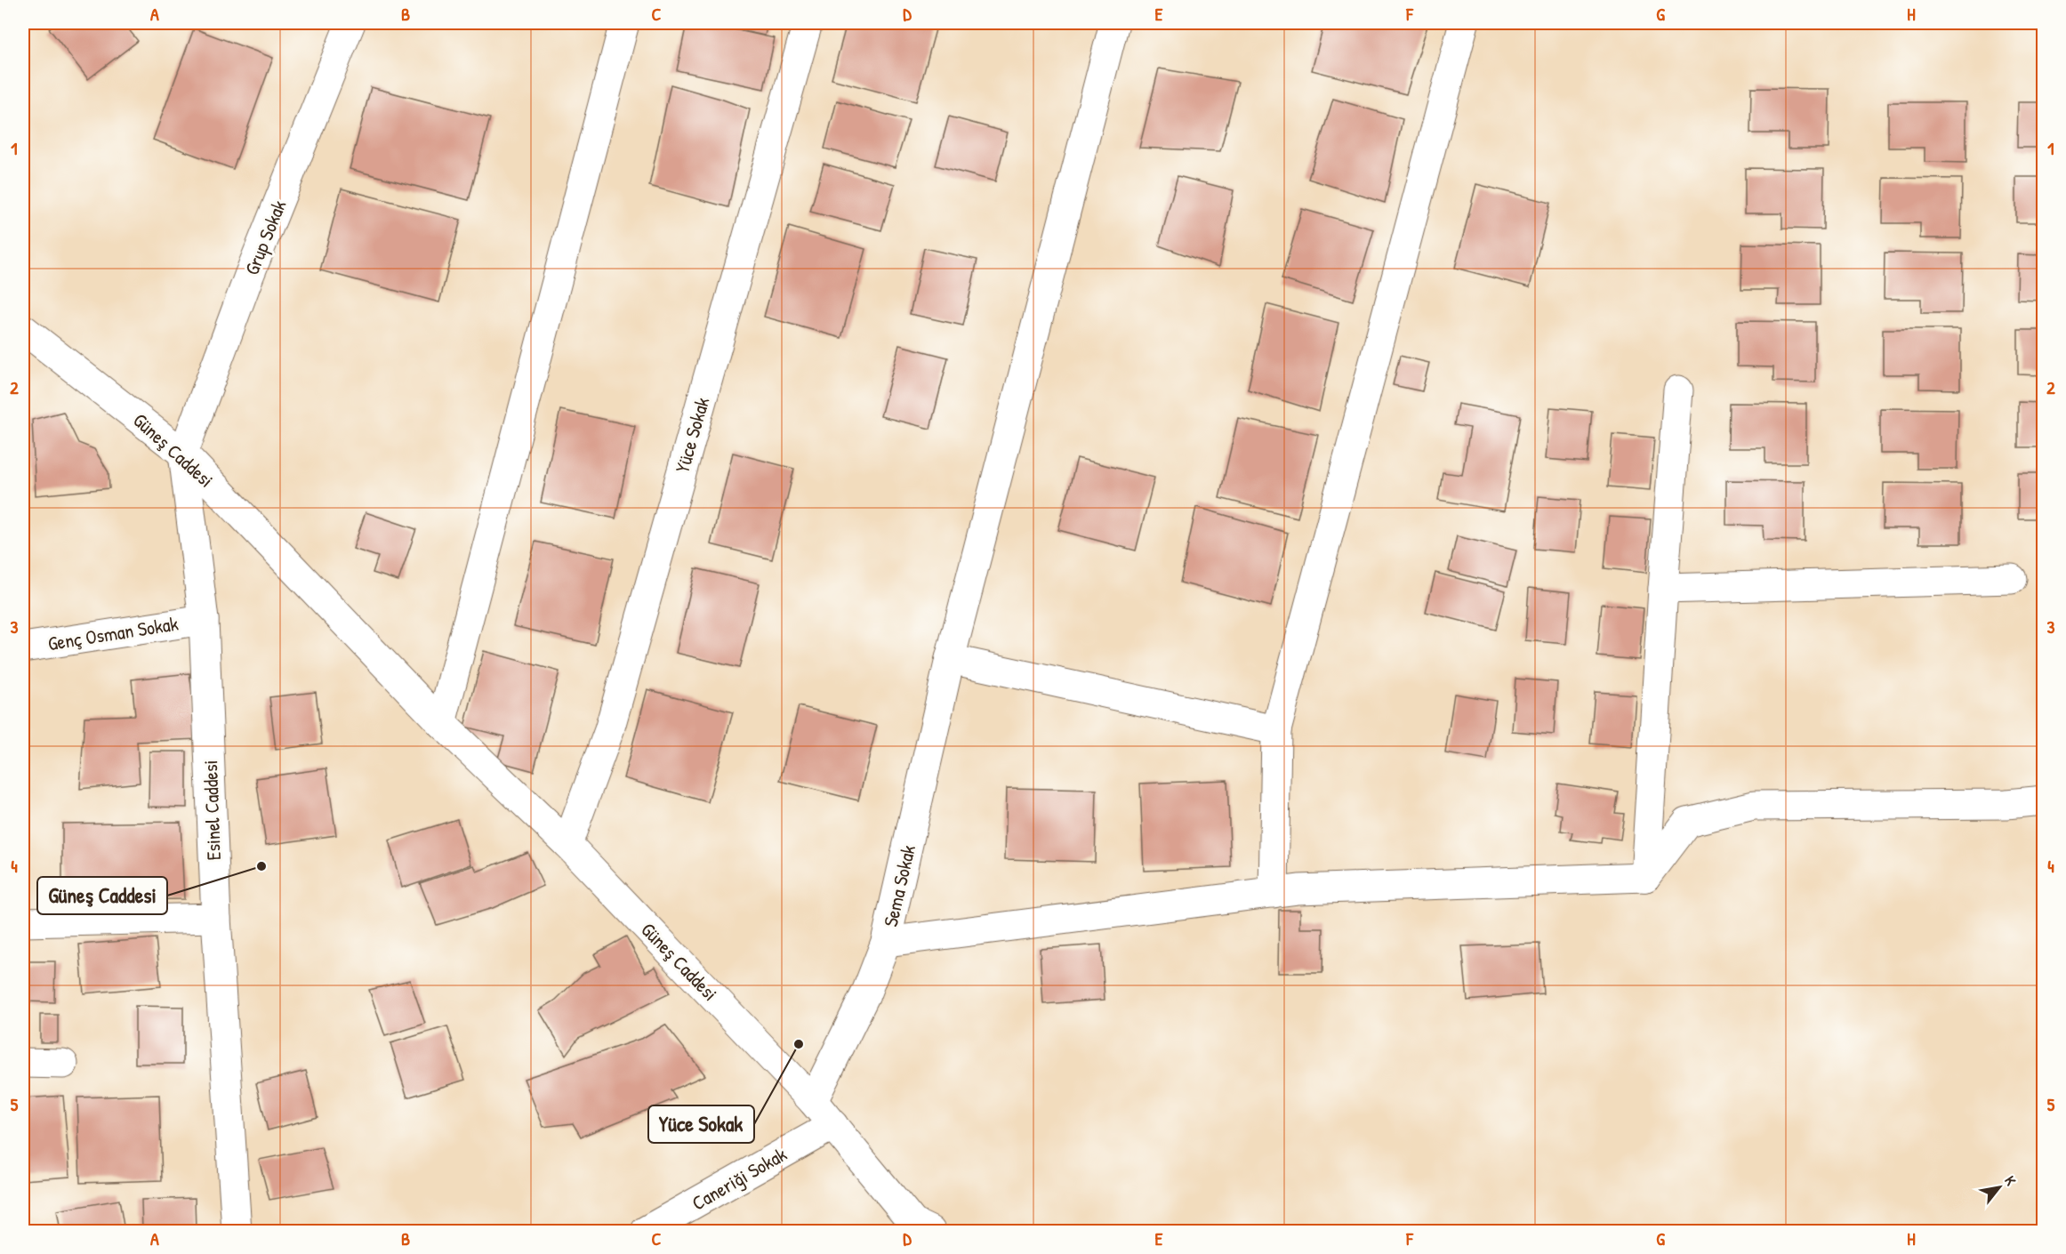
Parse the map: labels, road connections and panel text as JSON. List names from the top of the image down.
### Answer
{
  "streets": {
    "street": [
      "Grup Sokak",
      "Yüce Sokak",
      "Güneş Caddesi",
      "Genç Osman Sokak",
      "Esinel Caddesi",
      "Sema Sokak",
      "Caneriği Sokak"
    ]
  },
  "crossings": [
    ["Grup Sokak", "Güneş Caddesi"],
    ["Grup Sokak", "Esinel Caddesi"],
    ["Yüce Sokak", "Güneş Caddesi"],
    ["Güneş Caddesi", "Esinel Caddesi"],
    ["Güneş Caddesi", "Sema Sokak"],
    ["Güneş Caddesi", "Caneriği Sokak"],
    ["Genç Osman Sokak", "Esinel Caddesi"]
  ],
  "places": ["Güneş Caddesi", "Yüce Sokak"],
  "north": "top right",
  "grid": {
    "columns": [
      "A",
      "B",
      "C",
      "D",
      "E",
      "F",
      "G",
      "H"
    ],
    "rows": [
      "1",
      "2",
      "3",
      "4",
      "5"
    ]
  }
}
